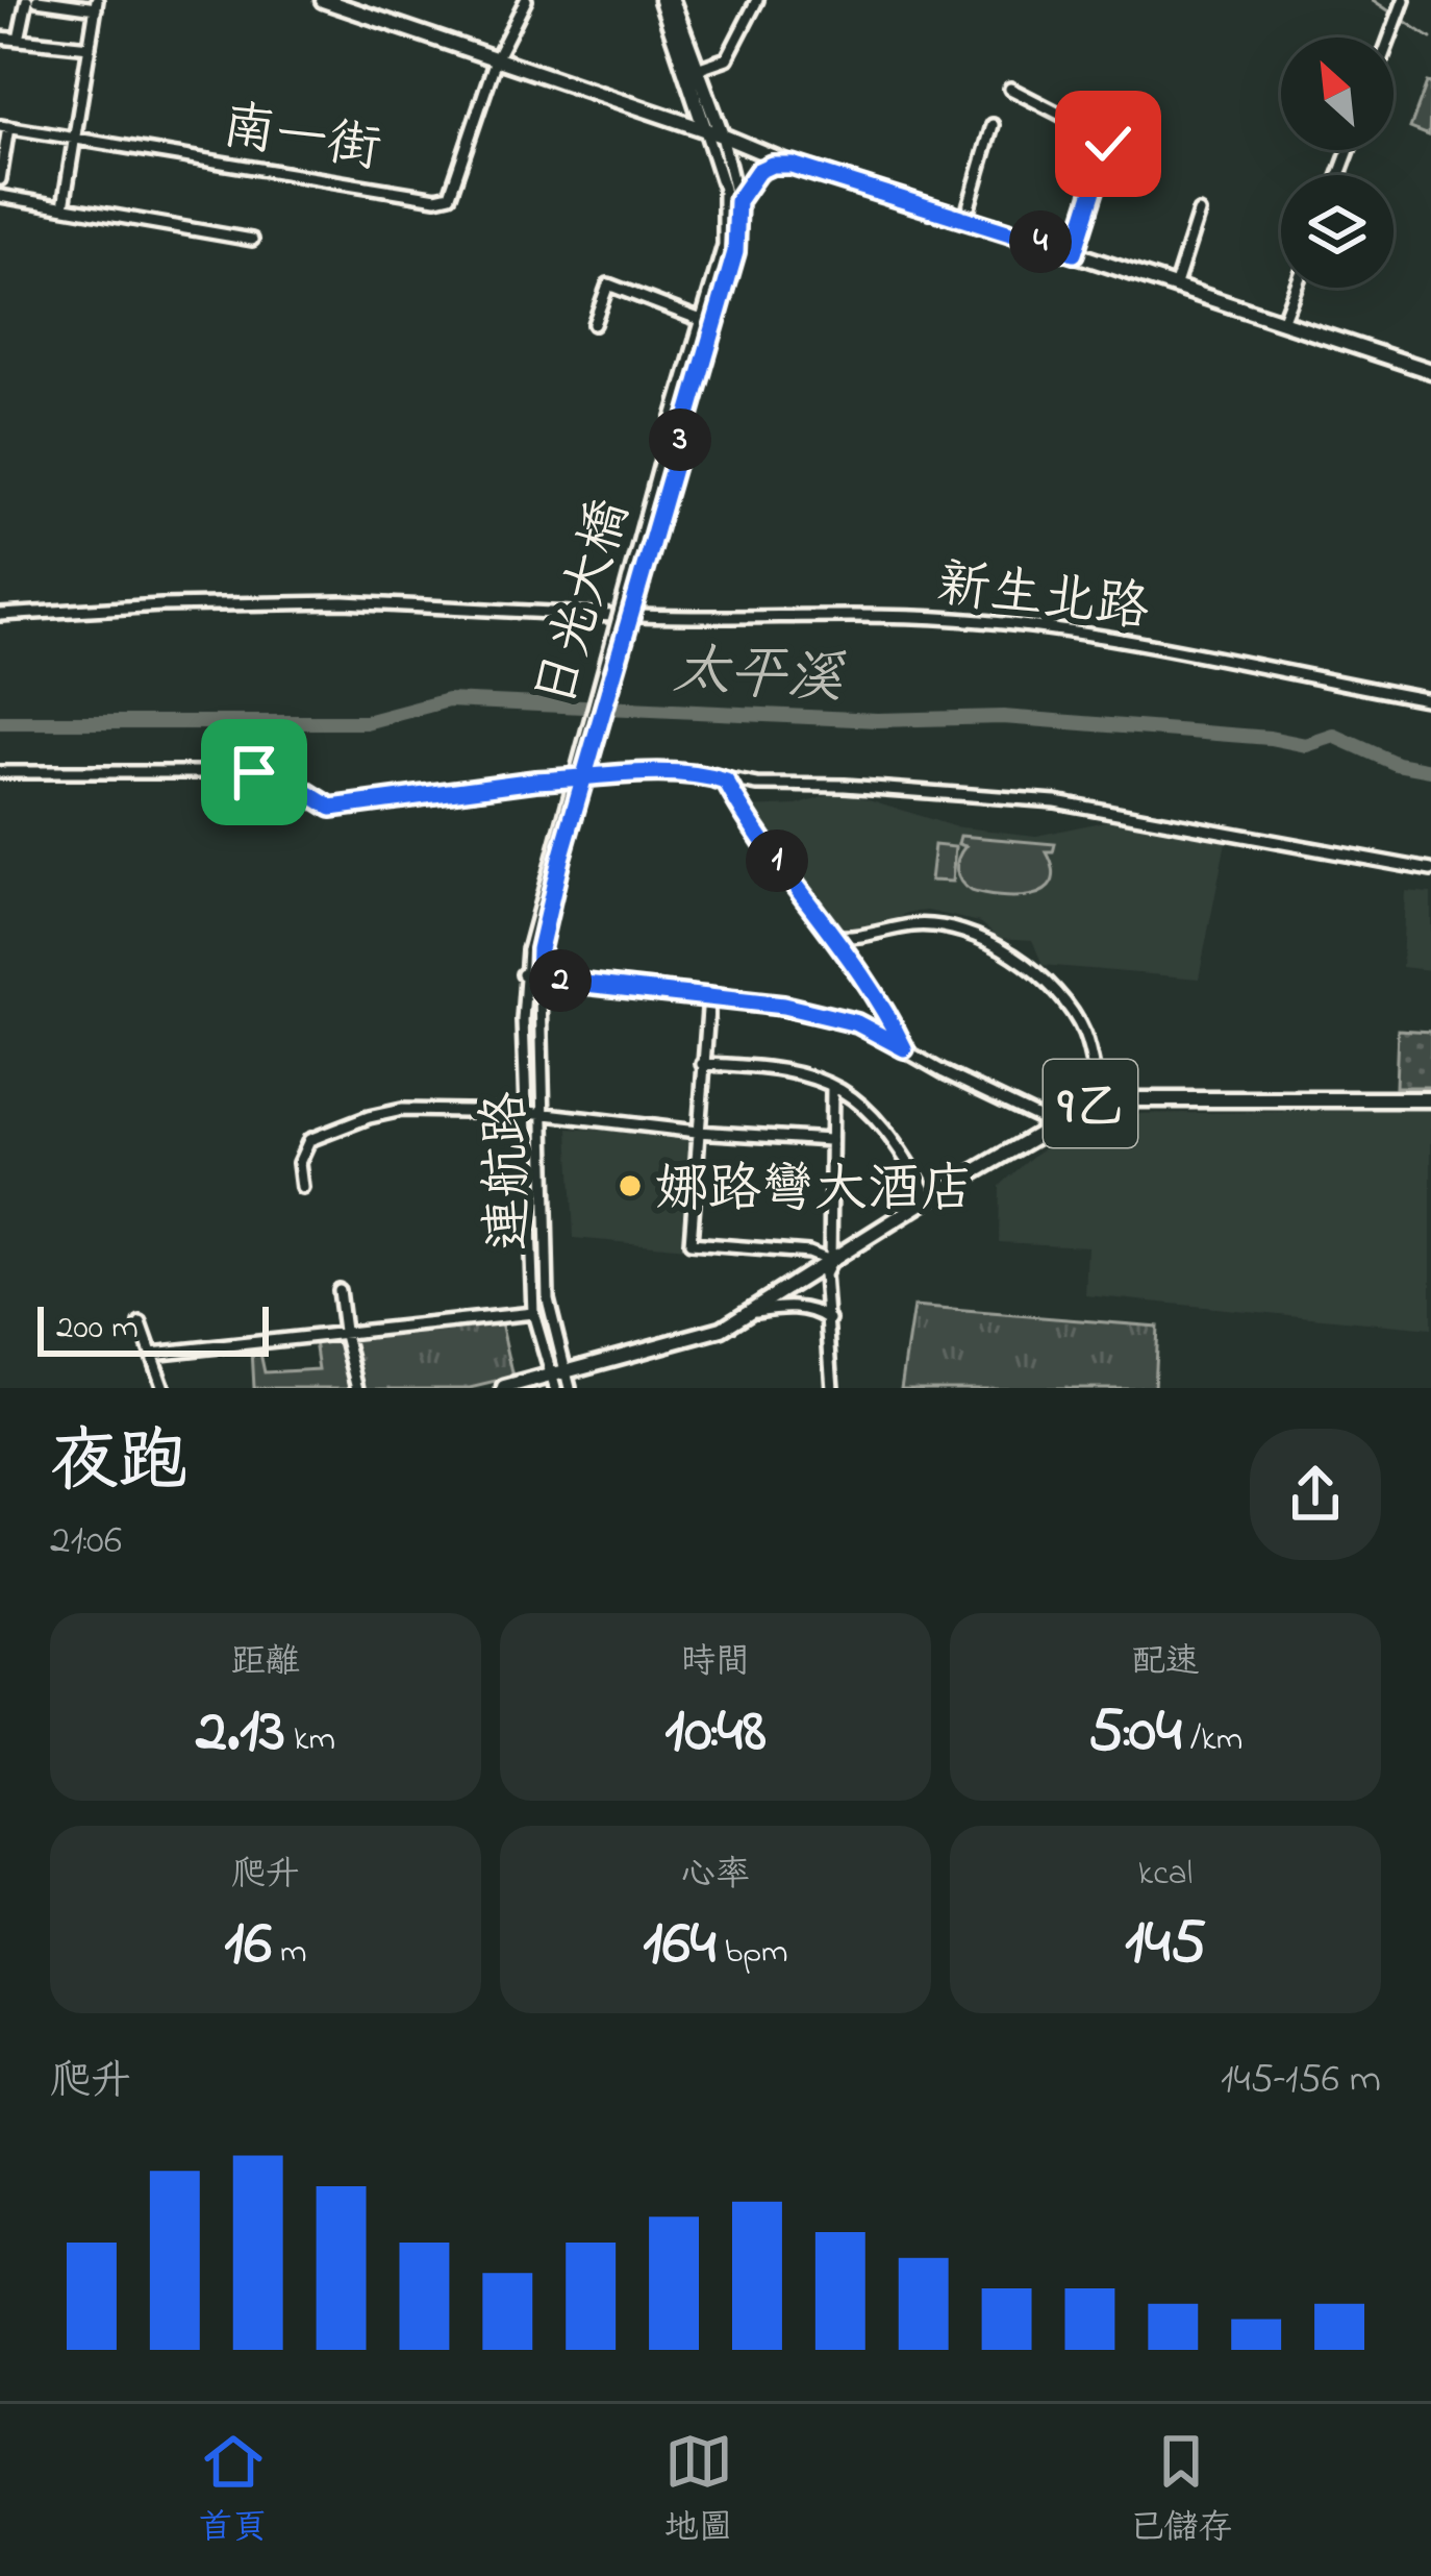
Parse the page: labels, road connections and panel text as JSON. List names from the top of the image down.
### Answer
{
  "streets": {
    "main road": ["9乙"],
    "street": [
      "南一街",
      "新生北路",
      "日光大橋",
      "連航路"
    ]
  },
  "crossings": [
    ["日光大橋", "連航路"],
    ["9乙", "連航路"]
  ],
  "water": ["太平溪"],
  "places": ["娜路彎大酒店"],
  "scale_bar": "200 m",
  "north": "top left",
  "page": {
    "pins": [
      "4",
      "3",
      "1",
      "2"
    ],
    "scale": "200 m",
    "heading": ["夜跑", "21:06"],
    "stats": [
      ["距離", "2.13 km"],
      ["時間", "10:48"],
      ["配速", "5:04 /km"],
      ["爬升", "16 m"],
      ["心率", "164 bpm"],
      ["kcal", "145"]
    ],
    "chart": ["爬升", "145–156 m"],
    "tabs": ["首頁", "地圖", "已儲存"]
  }
}
